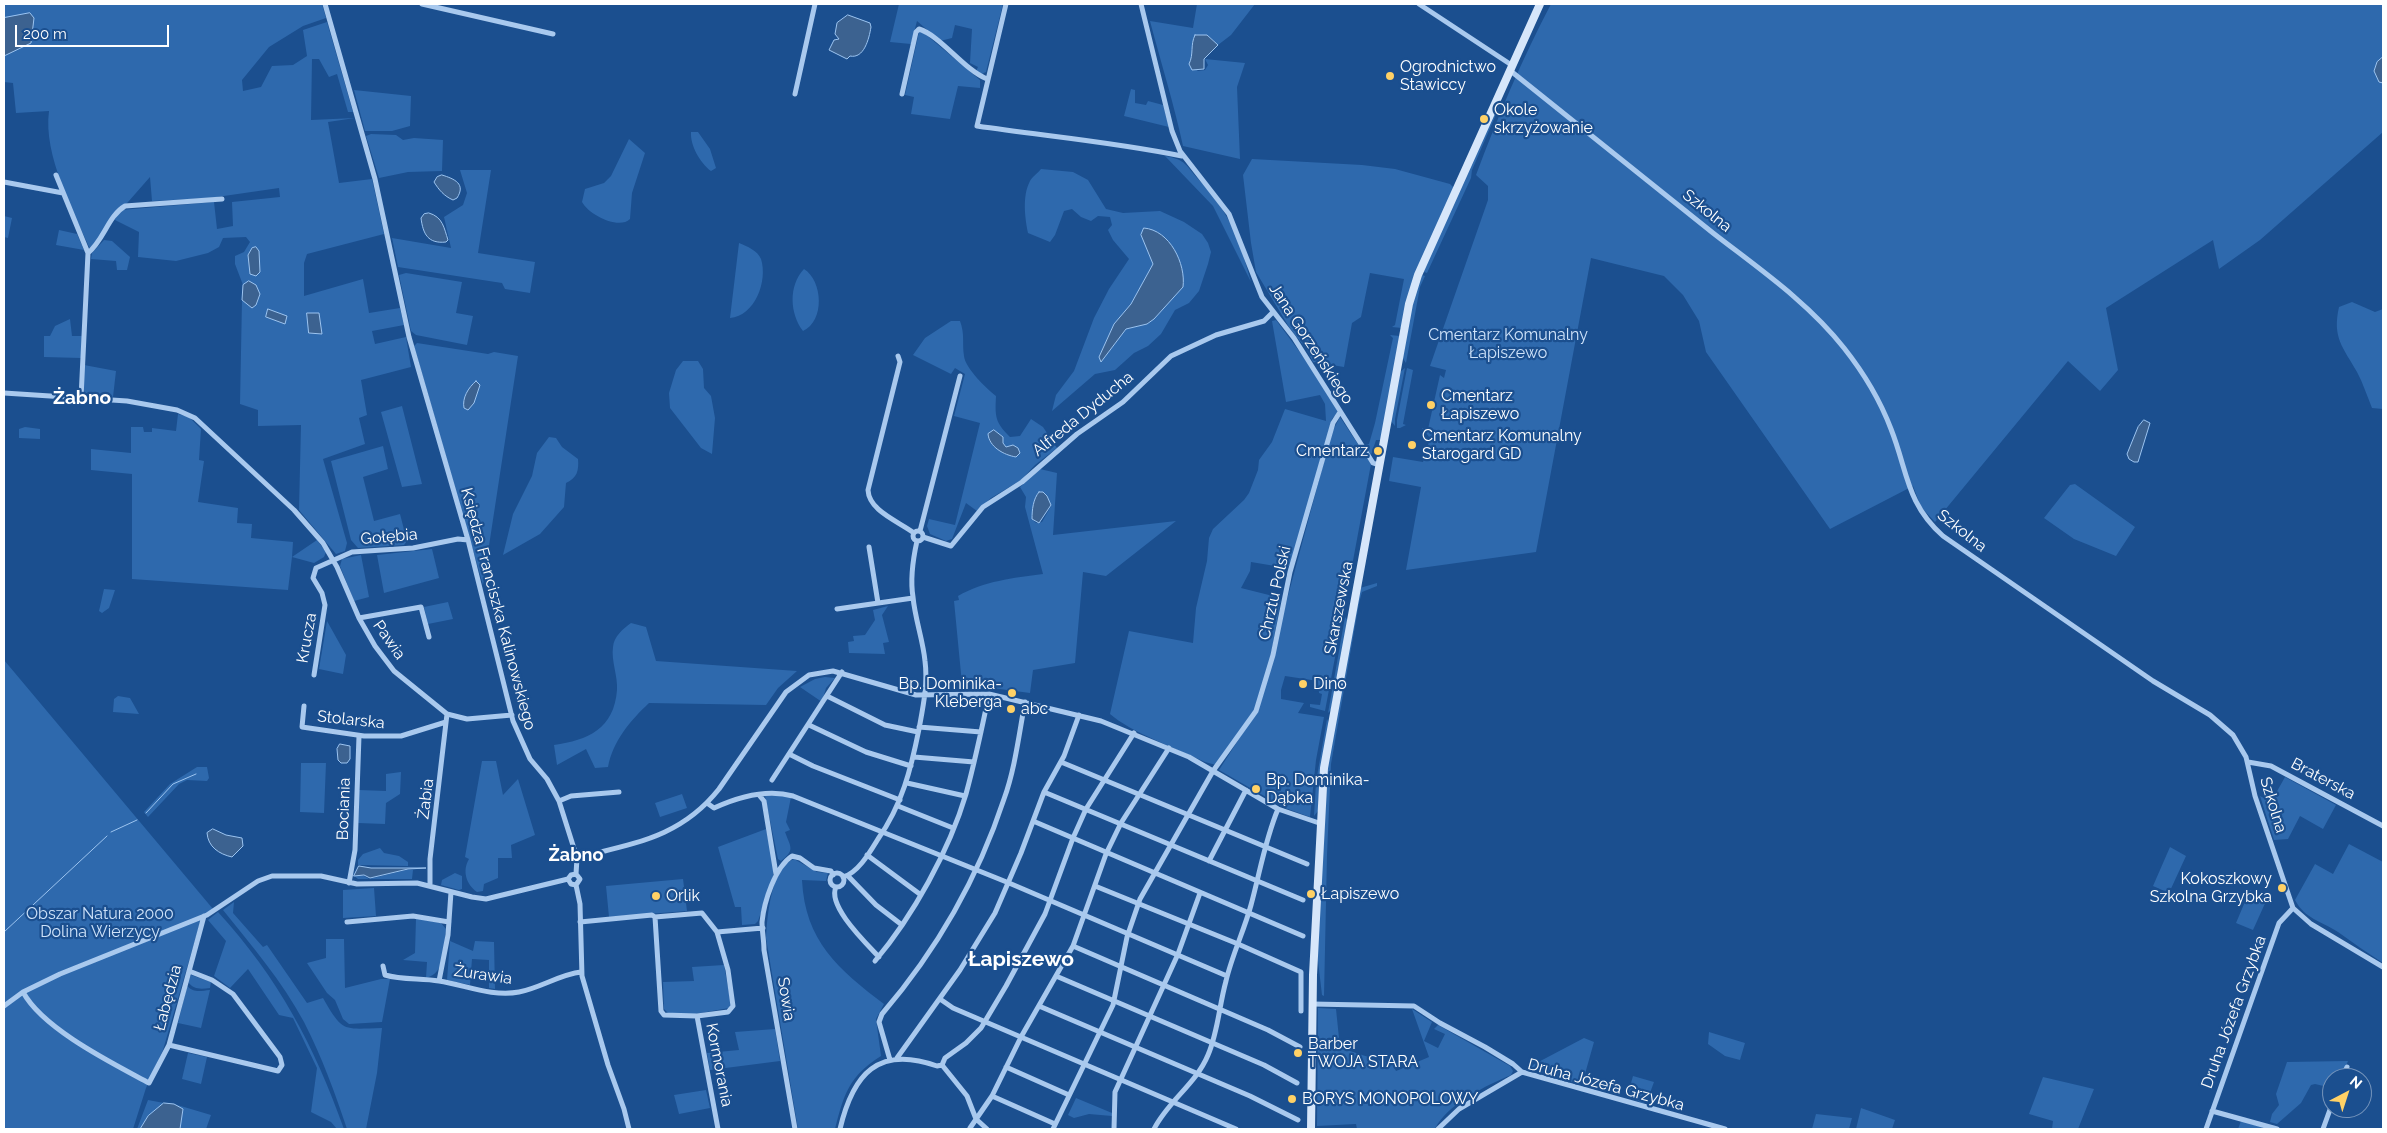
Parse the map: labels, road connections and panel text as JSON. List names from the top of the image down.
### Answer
{
  "streets": {
    "main road": ["Skarszewska"],
    "street": [
      "Szkolna",
      "Jana Gorzeńskiego",
      "Alfreda Dyducha",
      "Gołębia",
      "Chrztu Polski",
      "Księdza Franciszka Kalinowskiego",
      "Krucza",
      "Pawia",
      "Stolarska",
      "Braterska",
      "Żabia",
      "Bociania",
      "Żurawia",
      "Łabędzia",
      "Sowia",
      "Druha Józefa Grzybka",
      "Kormorania"
    ]
  },
  "crossings": [
    ["Szkolna", "Skarszewska"],
    ["Szkolna", "Braterska"],
    ["Szkolna", "Druha Józefa Grzybka"],
    ["Jana Gorzeńskiego", "Alfreda Dyducha"],
    ["Jana Gorzeńskiego", "Chrztu Polski"],
    ["Jana Gorzeńskiego", "Skarszewska"],
    ["Gołębia", "Księdza Franciszka Kalinowskiego"],
    ["Gołębia", "Krucza"],
    ["Gołębia", "Pawia"],
    ["Księdza Franciszka Kalinowskiego", "Pawia"],
    ["Krucza", "Pawia"],
    ["Pawia", "Żabia"],
    ["Stolarska", "Żabia"],
    ["Stolarska", "Bociania"]
  ],
  "districts": ["Żabno", "Żabno", "Łapiszewo"],
  "parks": ["Cmentarz Komunalny Łapiszewo", "Obszar Natura 2000 Dolina Wierzycy"],
  "places": [
    "Ogrodnictwo Stawiccy",
    "Okole skrzyżowanie",
    "Cmentarz Łapiszewo",
    "Cmentarz Komunalny Starogard GD",
    "Cmentarz",
    "Dino",
    "Bp. Dominika- Kleberga",
    "abc",
    "Bp. Dominika- Dąbka",
    "Kokoszkowy Szkolna Grzybka",
    "Łapiszewo",
    "Orlik",
    "Barber TWOJA STARA",
    "BORYS MONOPOLOWY"
  ],
  "scale_bar": "200 m",
  "north": "top right"
}
